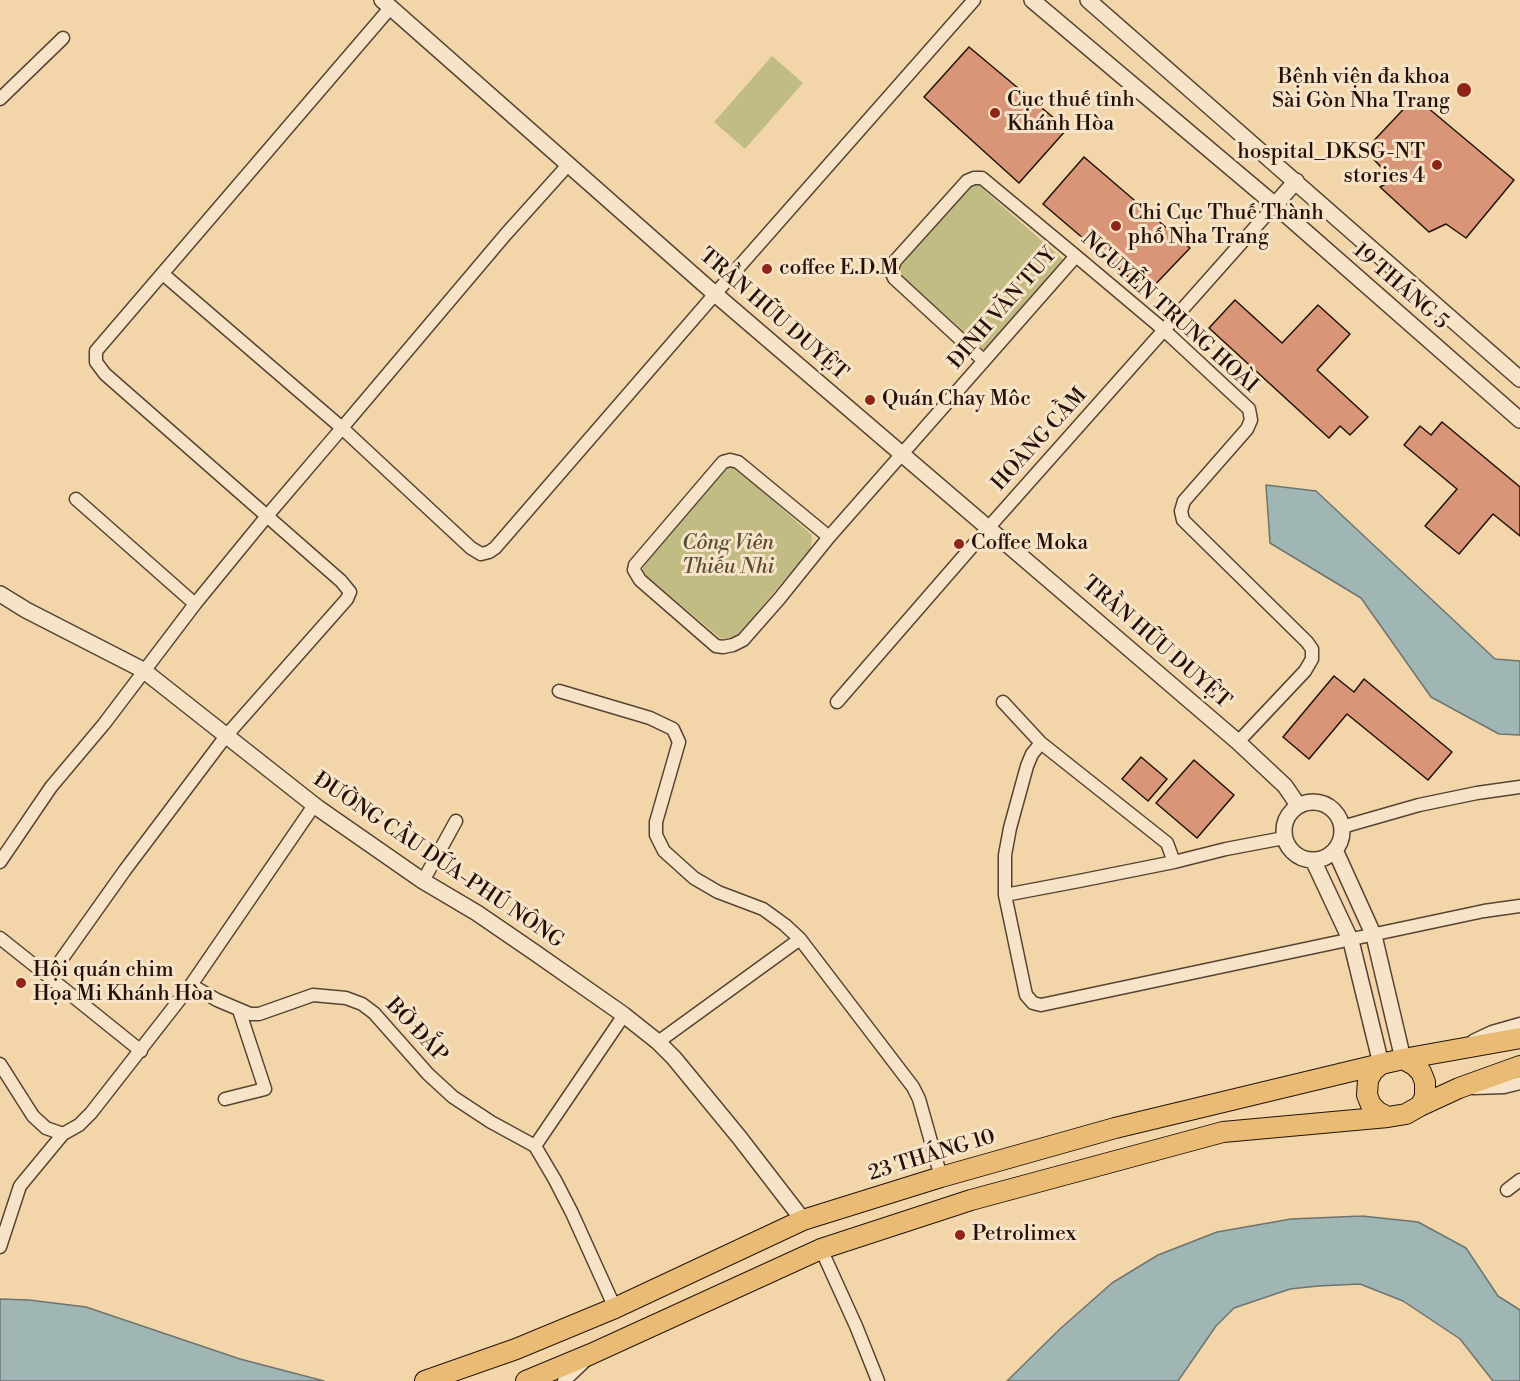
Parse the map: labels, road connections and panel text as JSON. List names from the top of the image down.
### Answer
{
  "streets": {
    "main road": ["23 THÁNG 10"],
    "street": [
      "19 THÁNG 5",
      "ĐINH VĂN TUY",
      "NGUYỄN TRUNG HOÀI",
      "TRẦN HỮU DUYỆT",
      "HOÀNG CẦM",
      "ĐƯỜNG CẦU DỨA-PHÚ NÔNG",
      "BỜ ĐẮP"
    ]
  },
  "crossings": [
    ["19 THÁNG 5", "HOÀNG CẦM"],
    ["ĐINH VĂN TUY", "NGUYỄN TRUNG HOÀI"],
    ["ĐINH VĂN TUY", "TRẦN HỮU DUYỆT"],
    ["NGUYỄN TRUNG HOÀI", "TRẦN HỮU DUYỆT"],
    ["NGUYỄN TRUNG HOÀI", "HOÀNG CẦM"],
    ["TRẦN HỮU DUYỆT", "HOÀNG CẦM"],
    ["ĐƯỜNG CẦU DỨA-PHÚ NÔNG", "23 THÁNG 10"]
  ],
  "parks": ["Công Viên Thiếu Nhi"],
  "places": [
    "Bệnh viện đa khoa Sài Gòn Nha Trang",
    "Cục thuế tỉnh Khánh Hòa",
    "hospital_DKSG-NT stories 4",
    "Chi Cục Thuế Thành phố Nha Trang",
    "coffee E.D.M",
    "Quán Chay Môc",
    "Coffee Moka",
    "Hội quán chim Họa Mi Khánh Hòa",
    "Petrolimex"
  ]
}
